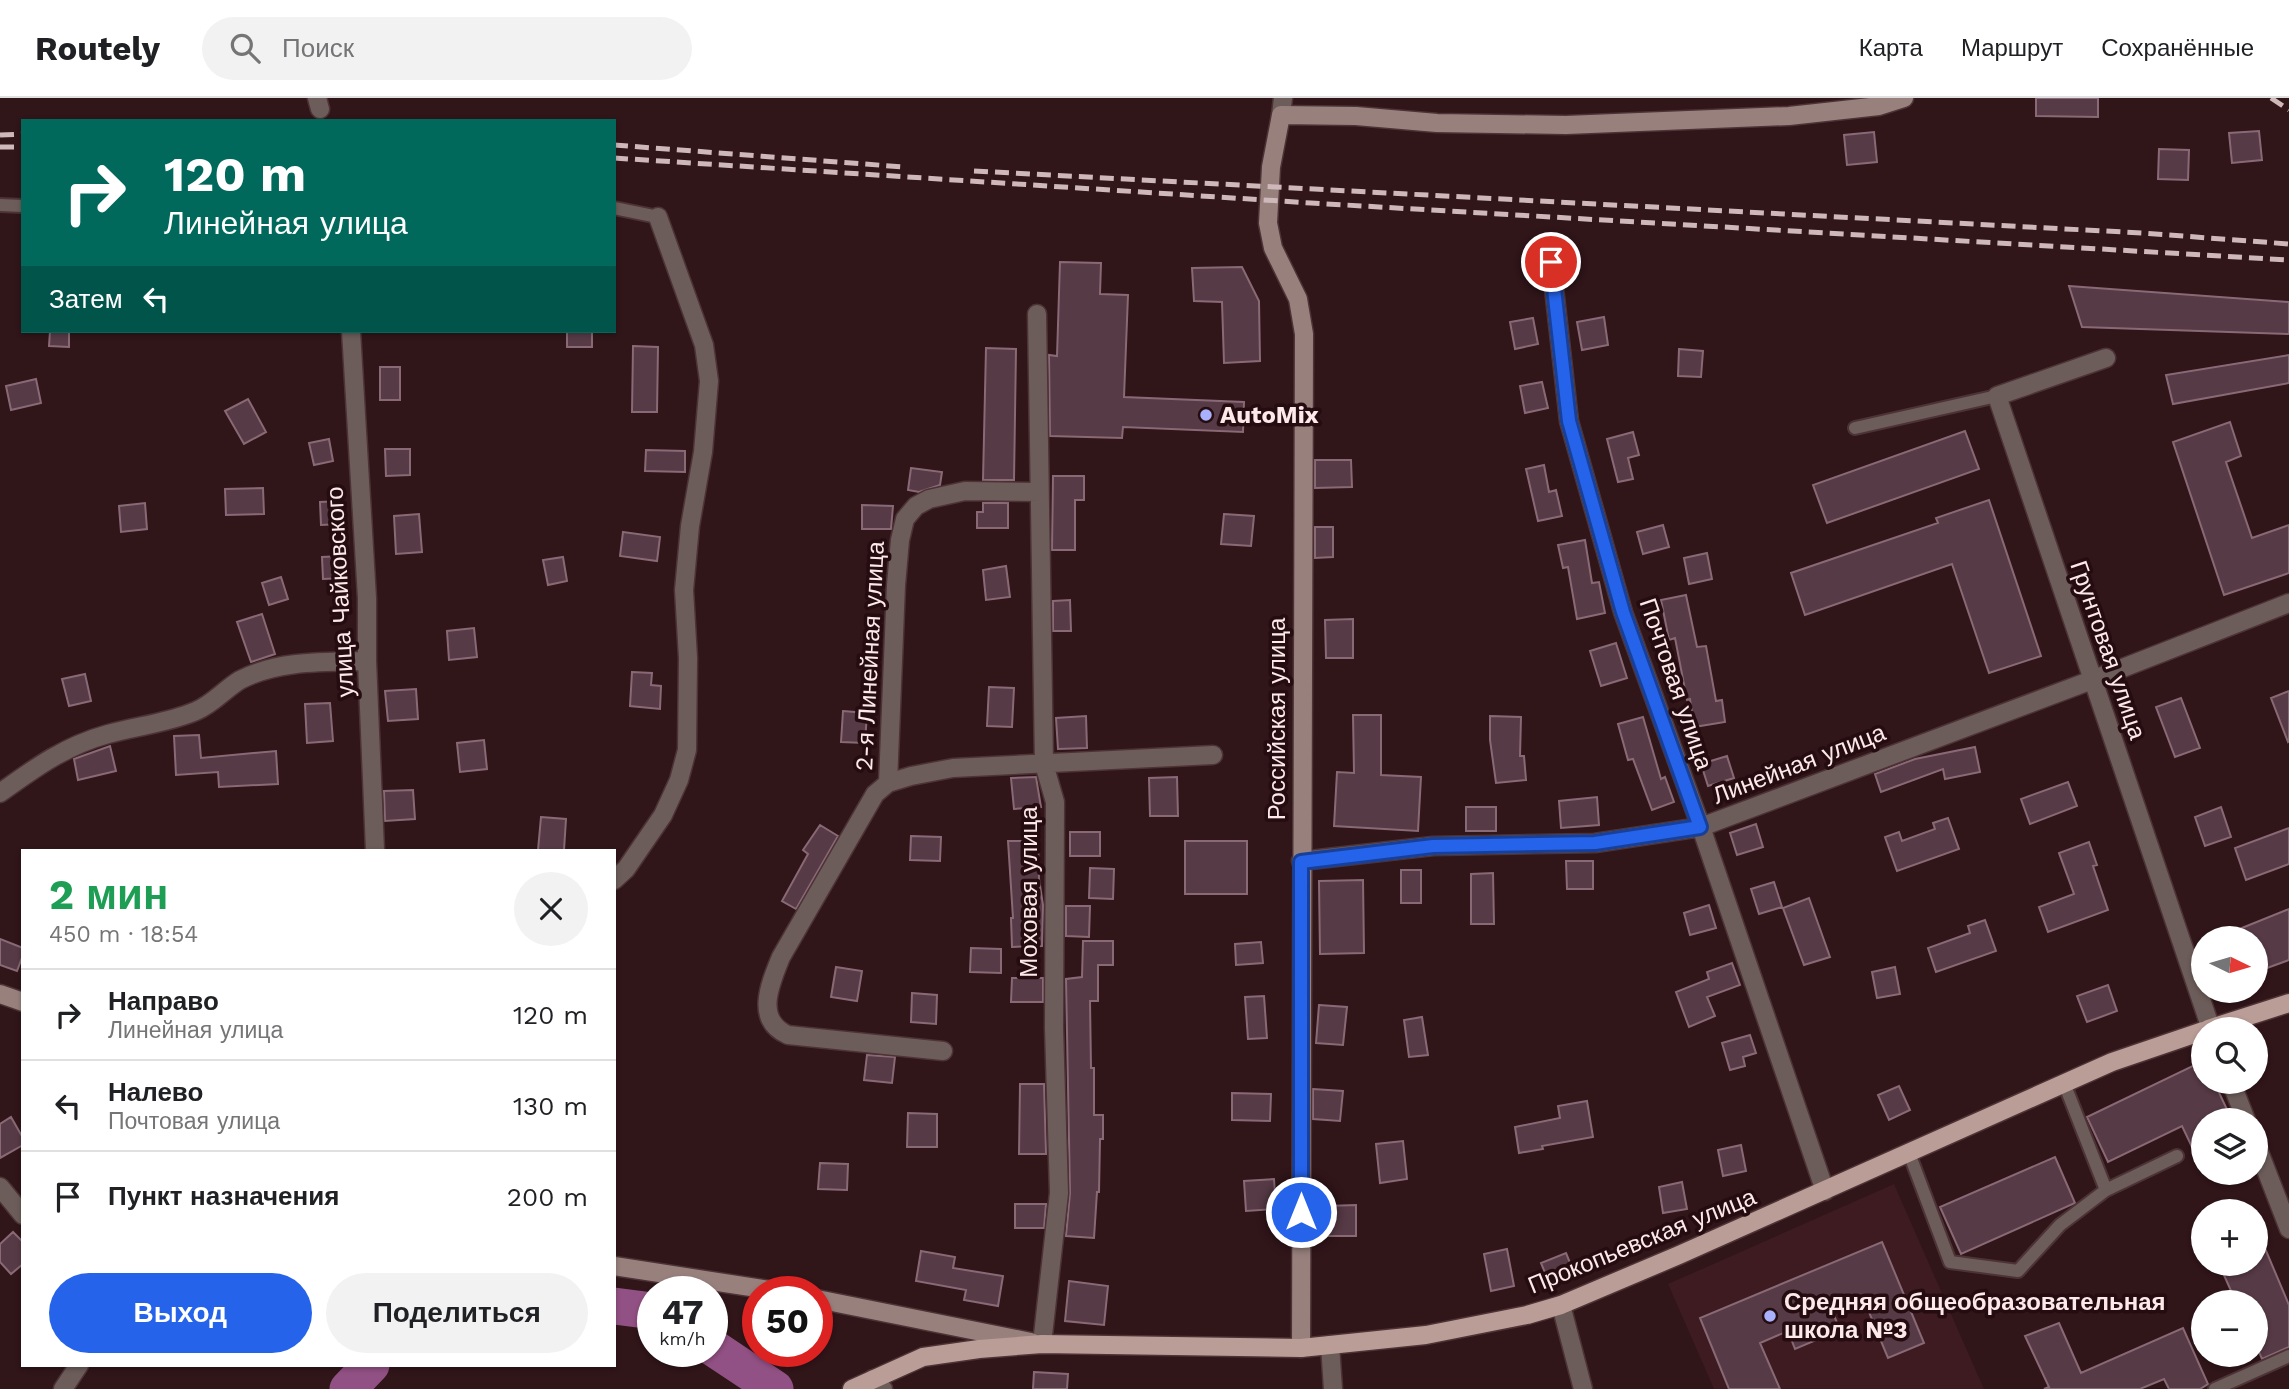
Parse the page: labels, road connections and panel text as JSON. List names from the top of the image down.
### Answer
{
  "streets": {
    "main road": ["Российская улица", "Прокопьевская улица"],
    "street": [
      "улица Чайковского",
      "Грунтовая улица",
      "2-я Линейная улица",
      "Почтовая улица",
      "Линейная улица",
      "Моховая улица"
    ]
  },
  "crossings": [
    ["Грунтовая улица", "Линейная улица"],
    ["2-я Линейная улица", "Моховая улица"],
    ["Почтовая улица", "Линейная улица"],
    ["Почтовая улица", "Прокопьевская улица"],
    ["Российская улица", "Линейная улица"],
    ["Российская улица", "Прокопьевская улица"],
    ["Моховая улица", "Прокопьевская улица"]
  ],
  "places": ["AutoMix", "Средняя общеобразовательная школа №3"],
  "north": "right",
  "page": {
    "header": "Routely",
    "search": "Поиск",
    "nav": ["Карта", "Маршрут", "Сохранённые"],
    "turn": ["120 m", "Линейная улица"],
    "then": "Затем",
    "heading": ["2 мин", "450 m · 18:54"],
    "map_buttons": ["+", "−"],
    "list": [
      {
        "name": "Направо",
        "note": "Линейная улица",
        "value": "120 m"
      },
      {
        "name": "Налево",
        "note": "Почтовая улица",
        "value": "130 m"
      },
      {
        "name": "Пункт назначения",
        "value": "200 m"
      }
    ],
    "buttons": ["Выход", "Поделиться"],
    "speed": "47 km/h",
    "limit": "50"
  }
}
